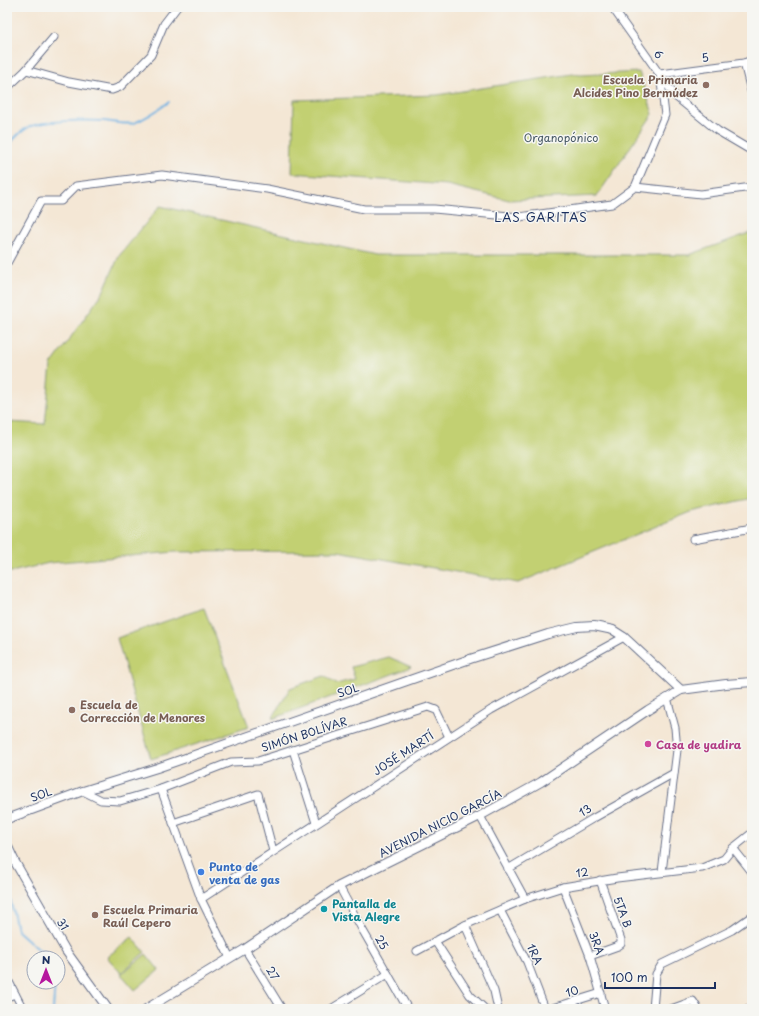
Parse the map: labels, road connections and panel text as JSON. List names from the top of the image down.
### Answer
{
  "streets": {
    "street": [
      "6",
      "5",
      "SOL",
      "SIMÓN BOLÍVAR",
      "JOSÉ MARTÍ",
      "13",
      "AVENIDA NICIO GARCÍA",
      "12",
      "5TA B",
      "31",
      "25",
      "3RA",
      "1RA",
      "27",
      "10"
    ]
  },
  "crossings": [
    ["6", "5"],
    ["SOL", "SIMÓN BOLÍVAR"],
    ["SOL", "JOSÉ MARTÍ"],
    ["SOL", "AVENIDA NICIO GARCÍA"],
    ["SIMÓN BOLÍVAR", "JOSÉ MARTÍ"],
    ["AVENIDA NICIO GARCÍA", "25"],
    ["AVENIDA NICIO GARCÍA", "27"],
    ["12", "5TA B"],
    ["12", "3RA"],
    ["12", "1RA"],
    ["5TA B", "3RA"],
    ["3RA", "10"]
  ],
  "districts": ["LAS GARITAS"],
  "parks": ["Organopónico"],
  "places": [
    "Escuela Primaria Alcides Pino Bermúdez",
    "Escuela de Corrección de Menores",
    "Casa de yadira",
    "Punto de venta de gas",
    "Pantalla de Vista Alegre",
    "Escuela Primaria Raúl Cepero"
  ],
  "scale_bar": "100 m",
  "north": "top"
}
